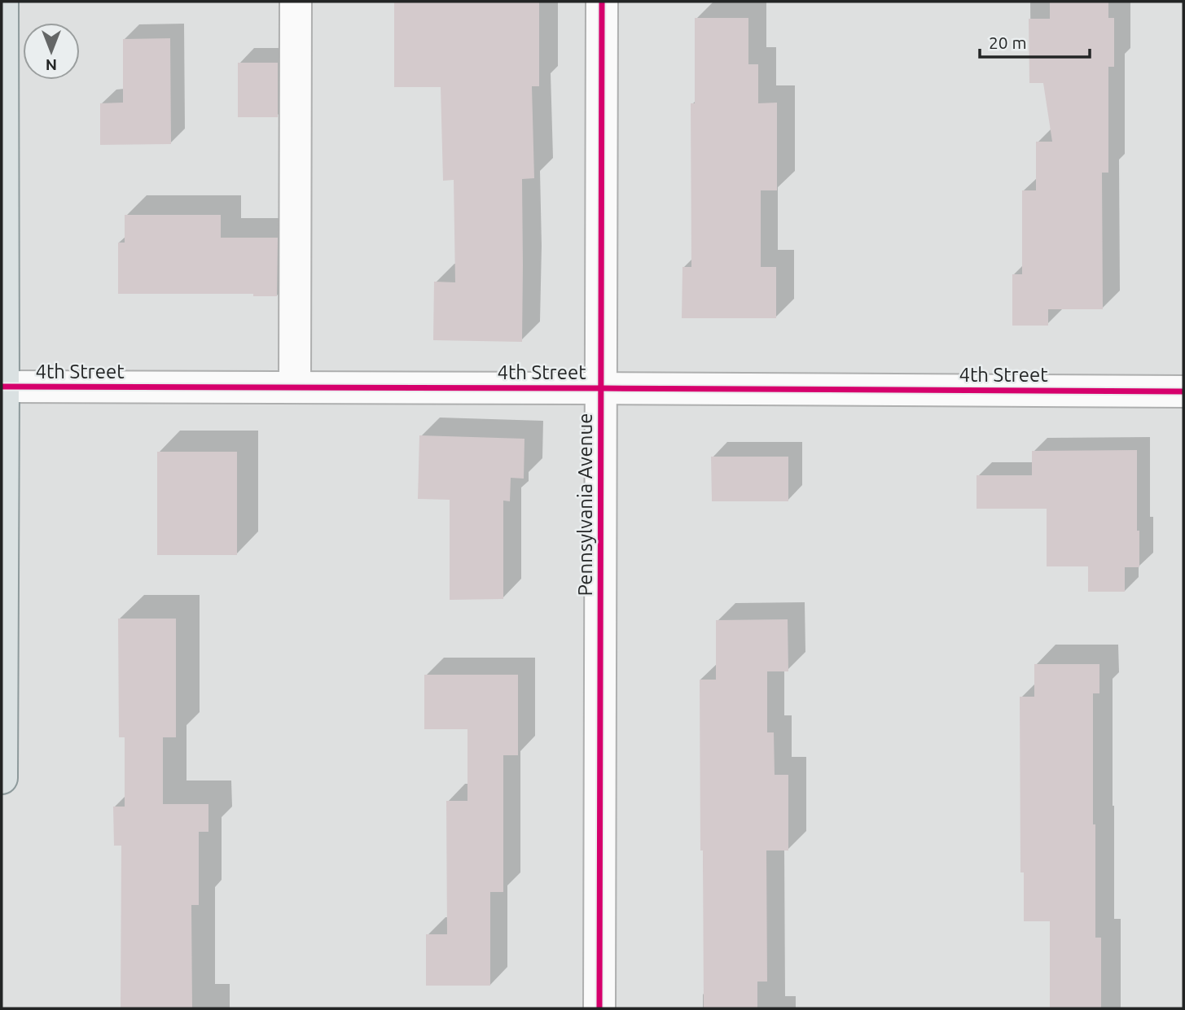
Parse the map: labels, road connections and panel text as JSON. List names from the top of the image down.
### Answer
{
  "streets": {
    "street": ["4th Street", "Pennsylvania Avenue"]
  },
  "crossings": [
    ["4th Street", "Pennsylvania Avenue"]
  ],
  "scale_bar": "20 m",
  "north": "bottom"
}
